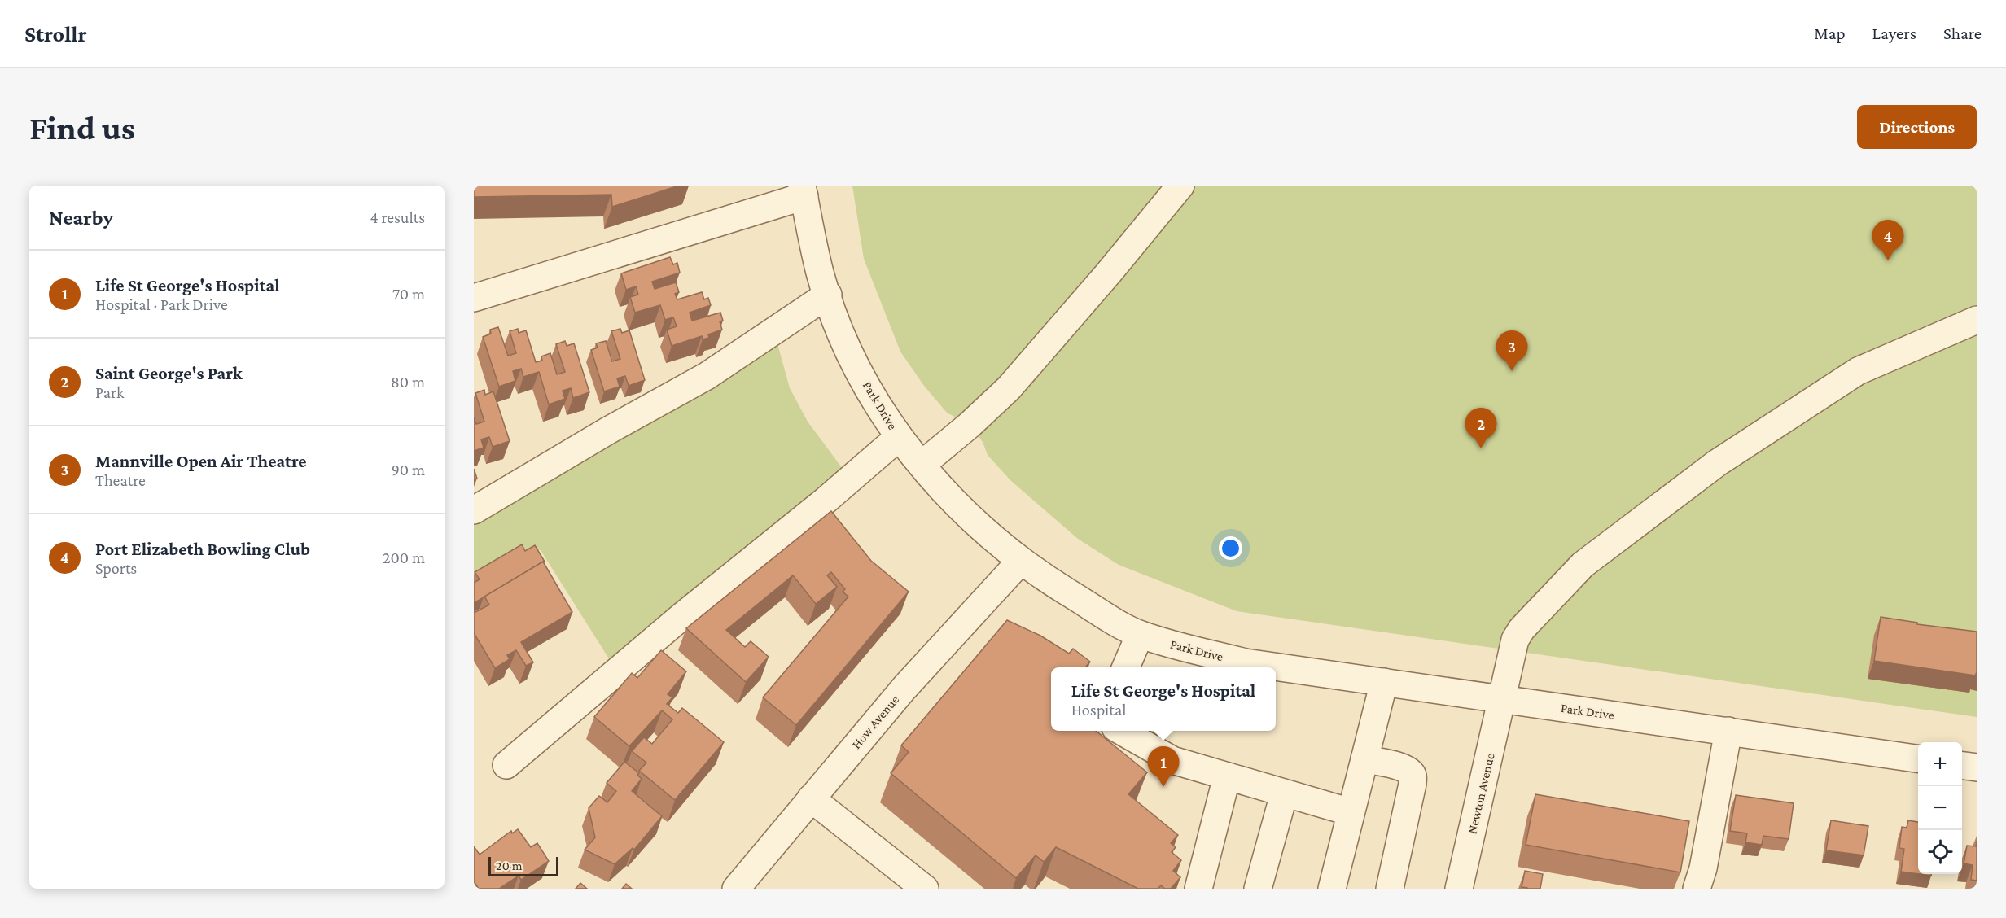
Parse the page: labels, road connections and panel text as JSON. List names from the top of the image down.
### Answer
{
  "streets": {
    "street": ["Park Drive", "How Avenue", "Newton Avenue"]
  },
  "crossings": [
    ["Park Drive", "How Avenue"],
    ["Park Drive", "Newton Avenue"]
  ],
  "scale_bar": "20 m",
  "page": {
    "header": "Strollr",
    "nav": ["Map", "Layers", "Share"],
    "buttons": "Directions",
    "title": "Find us",
    "heading": ["Nearby", "4 results"],
    "pins": [
      "4",
      "3",
      "2",
      "1"
    ],
    "list": [
      {
        "mark": "1",
        "name": "Life St George's Hospital",
        "note": "Hospital · Park Drive",
        "value": "70 m"
      },
      {
        "mark": "2",
        "name": "Saint George's Park",
        "note": "Park",
        "value": "80 m"
      },
      {
        "mark": "3",
        "name": "Mannville Open Air Theatre",
        "note": "Theatre",
        "value": "90 m"
      },
      {
        "mark": "4",
        "name": "Port Elizabeth Bowling Club",
        "note": "Sports",
        "value": "200 m"
      }
    ],
    "popup": ["Life St George's Hospital", "Hospital"],
    "map_buttons": ["+", "−"],
    "scale": "20 m"
  }
}
